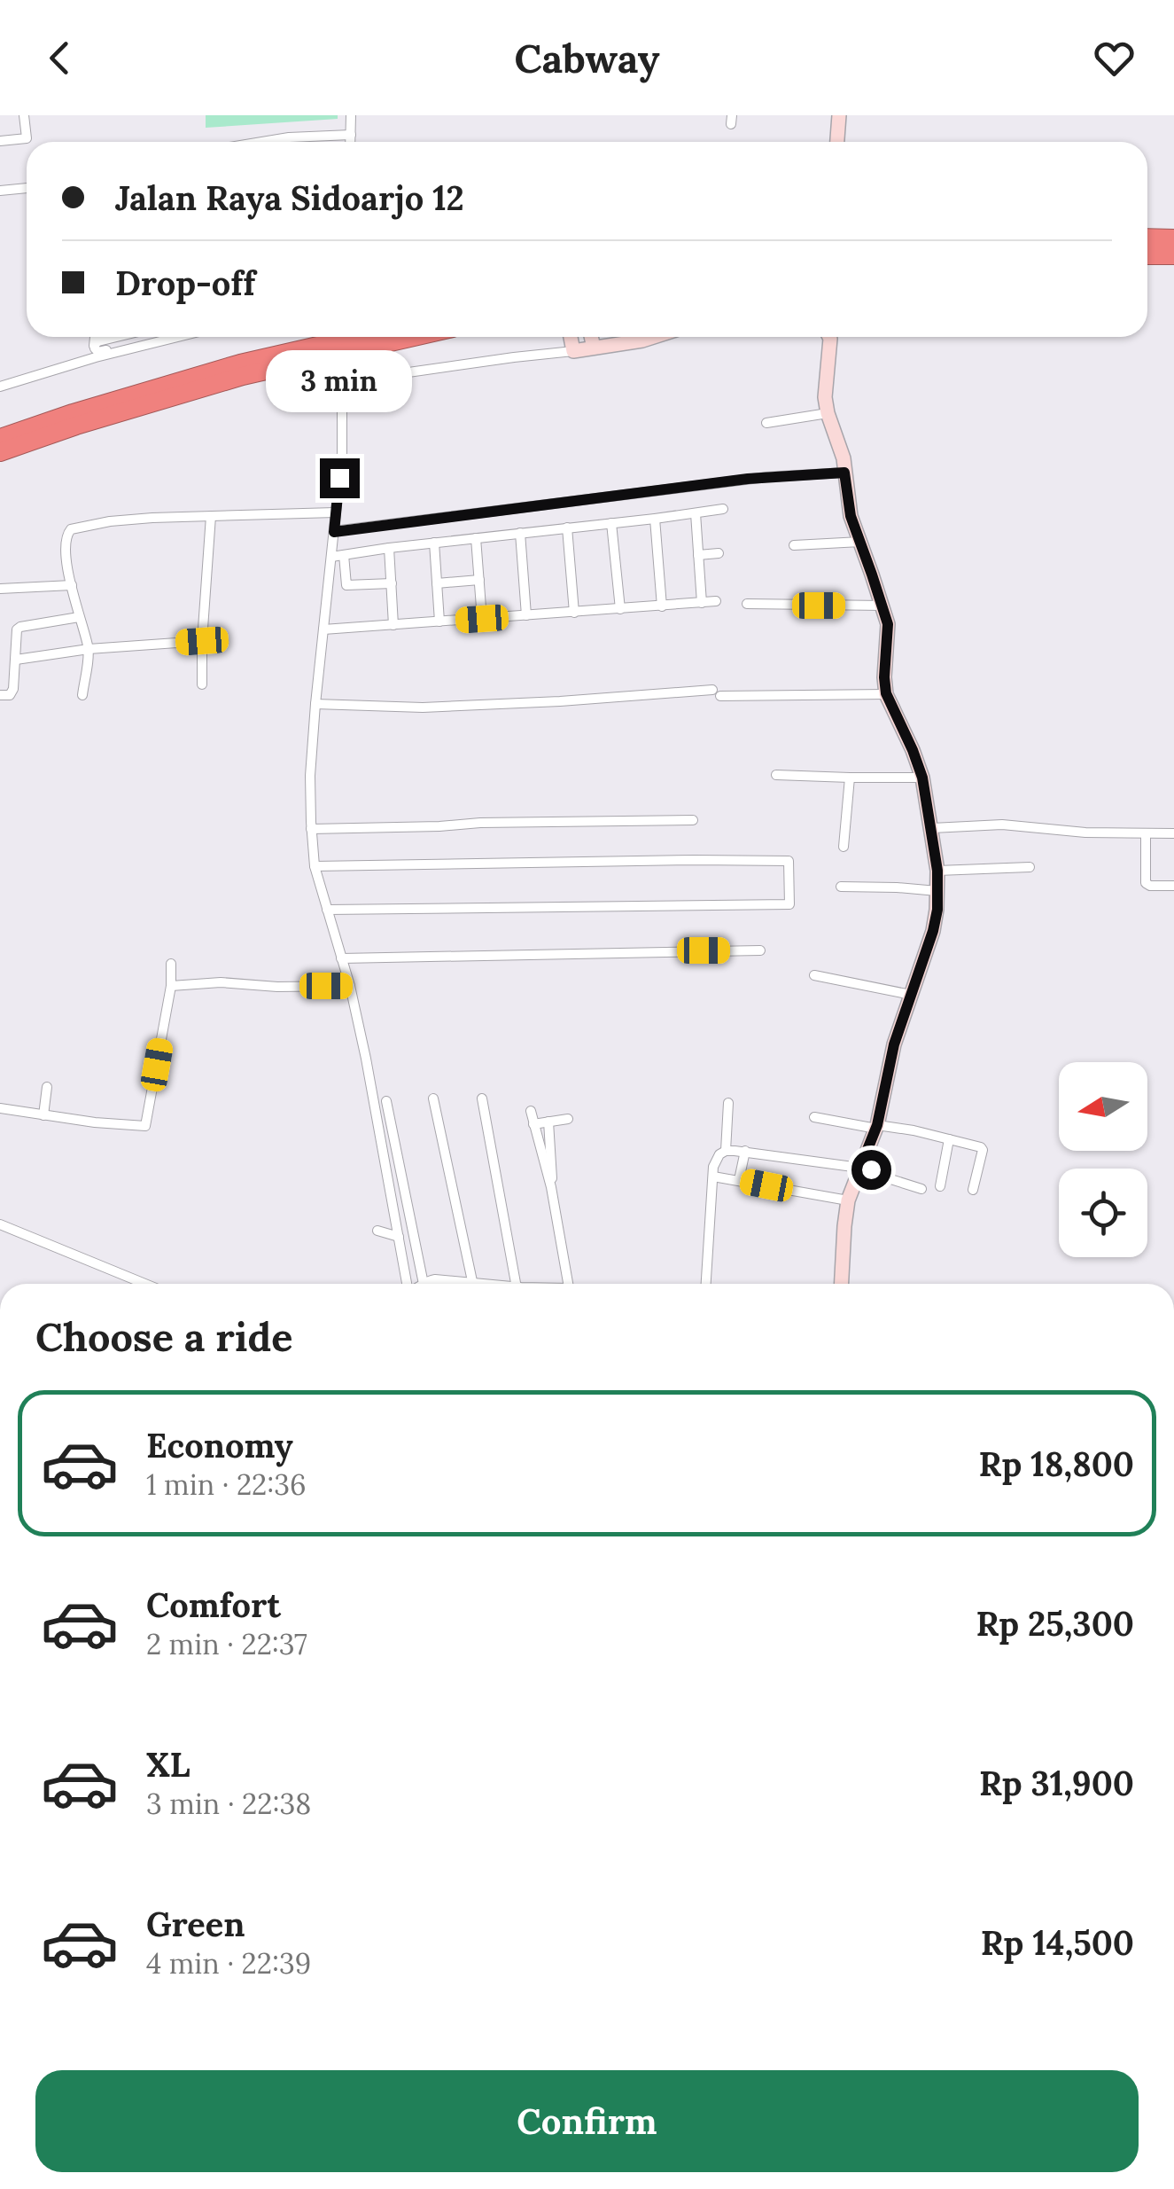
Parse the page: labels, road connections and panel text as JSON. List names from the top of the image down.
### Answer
{
  "north": "left",
  "page": {
    "header": "Cabway",
    "banner": ["Jalan Raya Sidoarjo 12", "Drop-off"],
    "bubble": "3 min",
    "heading": "Choose a ride",
    "list": [
      {
        "name": "Economy",
        "note": "1 min · 22:36",
        "value": "Rp 18,800"
      },
      {
        "name": "Comfort",
        "note": "2 min · 22:37",
        "value": "Rp 25,300"
      },
      {
        "name": "XL",
        "note": "3 min · 22:38",
        "value": "Rp 31,900"
      },
      {
        "name": "Green",
        "note": "4 min · 22:39",
        "value": "Rp 14,500"
      }
    ],
    "buttons": "Confirm"
  }
}
